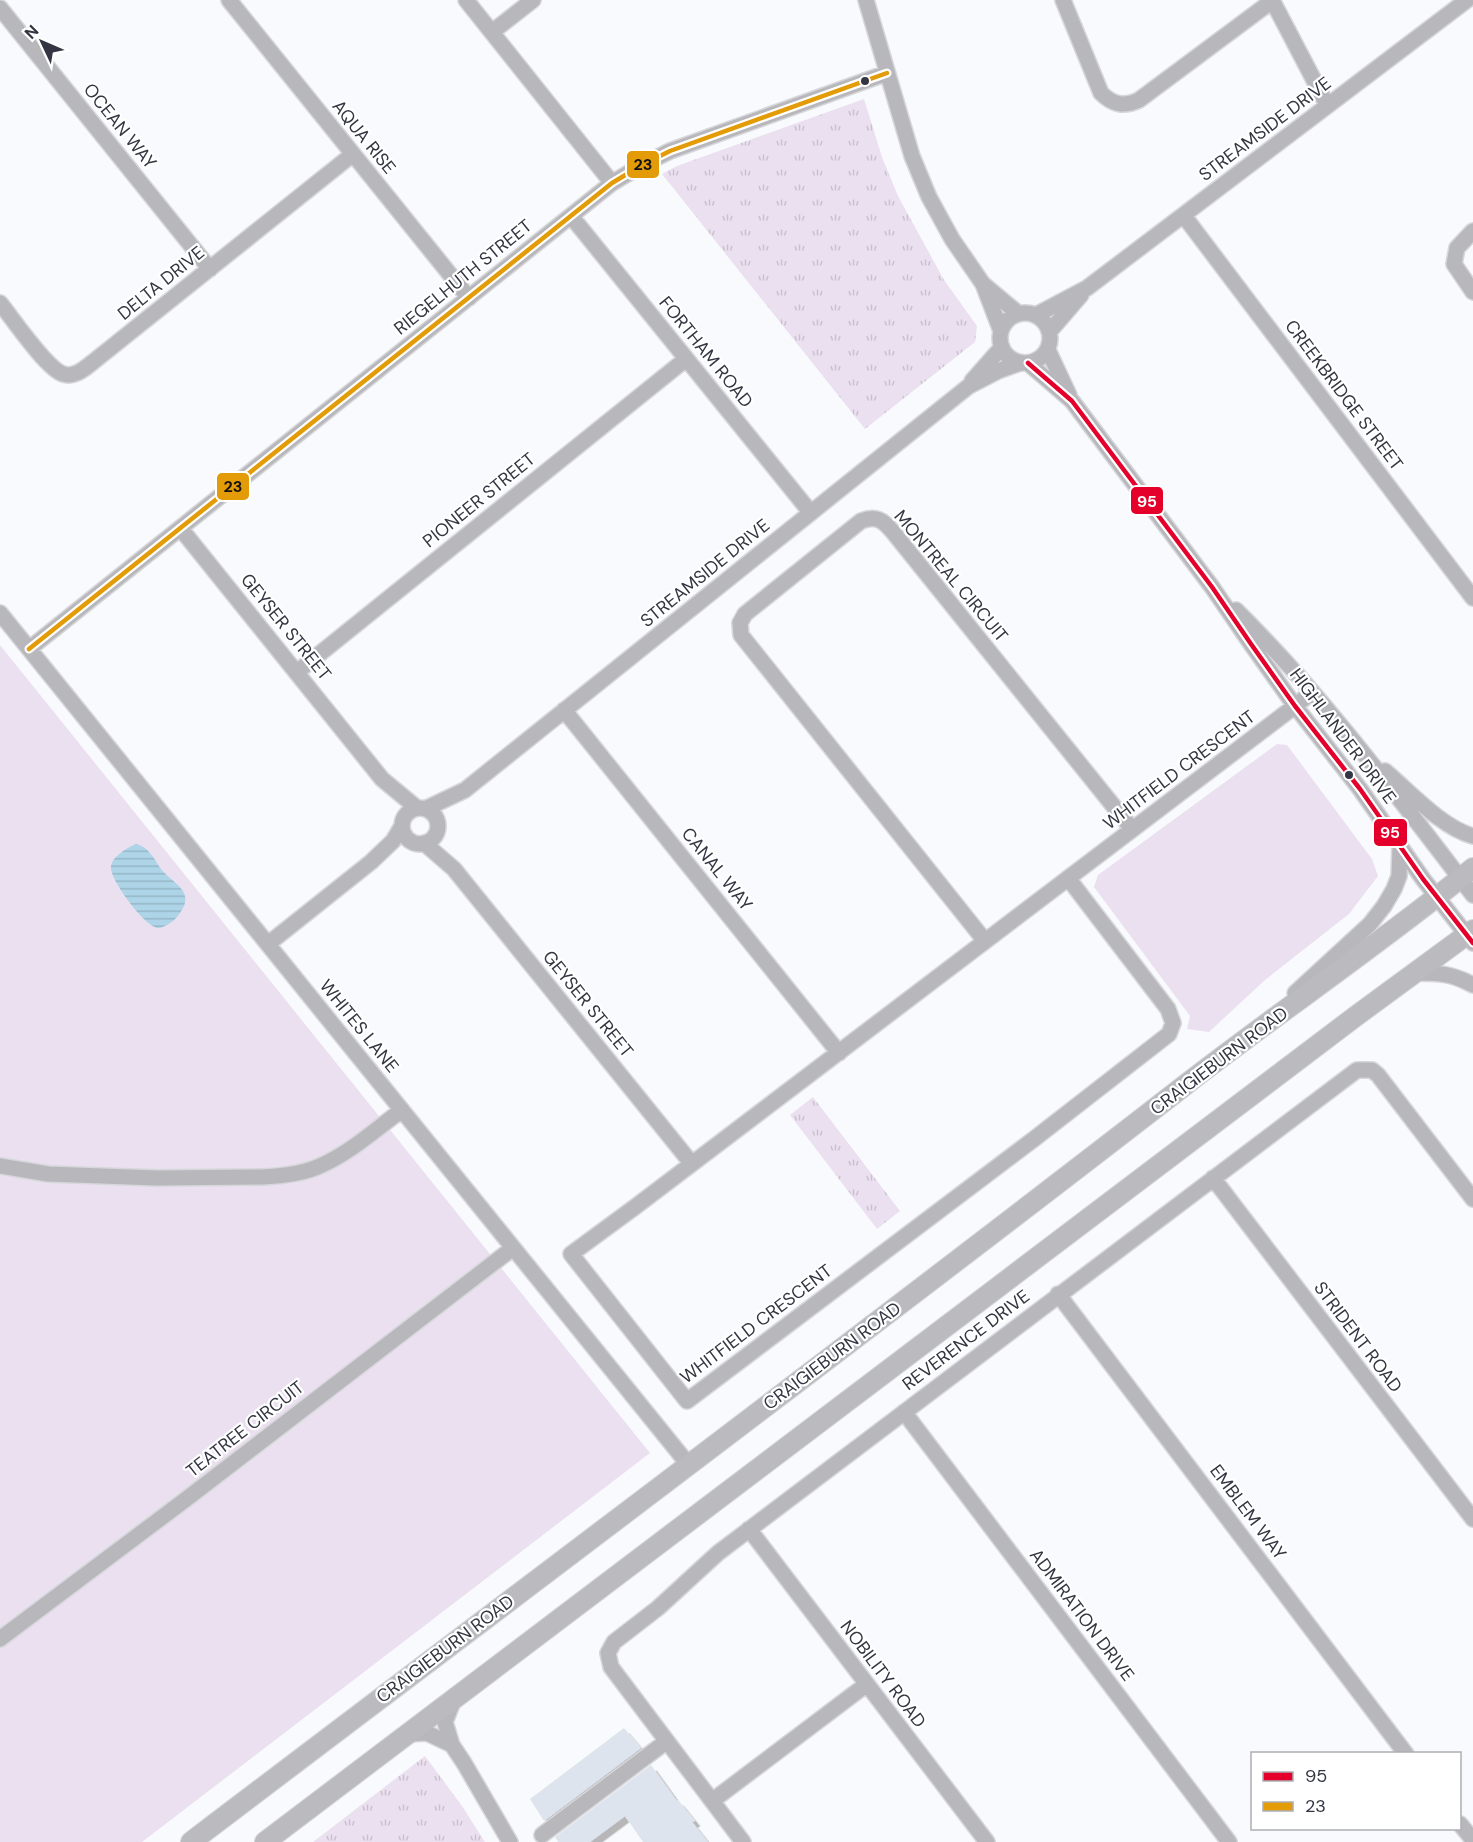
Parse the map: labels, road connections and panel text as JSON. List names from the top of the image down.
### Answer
{
  "streets": {
    "main road": ["CRAIGIEBURN ROAD"],
    "street": [
      "OCEAN WAY",
      "STREAMSIDE DRIVE",
      "AQUA RISE",
      "RIEGELHUTH STREET",
      "DELTA DRIVE",
      "FORTHAM ROAD",
      "CREEKBRIDGE STREET",
      "PIONEER STREET",
      "MONTREAL CIRCUIT",
      "GEYSER STREET",
      "HIGHLANDER DRIVE",
      "WHITFIELD CRESCENT",
      "CANAL WAY",
      "WHITES LANE",
      "STRIDENT ROAD",
      "REVERENCE DRIVE",
      "TEATREE CIRCUIT",
      "EMBLEM WAY",
      "ADMIRATION DRIVE",
      "NOBILITY ROAD"
    ]
  },
  "crossings": [
    ["OCEAN WAY", "DELTA DRIVE"],
    ["STREAMSIDE DRIVE", "FORTHAM ROAD"],
    ["STREAMSIDE DRIVE", "CREEKBRIDGE STREET"],
    ["STREAMSIDE DRIVE", "GEYSER STREET"],
    ["STREAMSIDE DRIVE", "HIGHLANDER DRIVE"],
    ["STREAMSIDE DRIVE", "CANAL WAY"],
    ["AQUA RISE", "RIEGELHUTH STREET"],
    ["AQUA RISE", "DELTA DRIVE"],
    ["RIEGELHUTH STREET", "FORTHAM ROAD"],
    ["RIEGELHUTH STREET", "GEYSER STREET"],
    ["RIEGELHUTH STREET", "WHITES LANE"],
    ["FORTHAM ROAD", "PIONEER STREET"],
    ["PIONEER STREET", "GEYSER STREET"],
    ["MONTREAL CIRCUIT", "WHITFIELD CRESCENT"],
    ["GEYSER STREET", "WHITFIELD CRESCENT"],
    ["HIGHLANDER DRIVE", "WHITFIELD CRESCENT"],
    ["HIGHLANDER DRIVE", "CRAIGIEBURN ROAD"],
    ["WHITFIELD CRESCENT", "CANAL WAY"],
    ["WHITES LANE", "CRAIGIEBURN ROAD"],
    ["WHITES LANE", "TEATREE CIRCUIT"],
    ["STRIDENT ROAD", "REVERENCE DRIVE"],
    ["REVERENCE DRIVE", "EMBLEM WAY"],
    ["REVERENCE DRIVE", "ADMIRATION DRIVE"],
    ["REVERENCE DRIVE", "NOBILITY ROAD"]
  ],
  "lines": ["transit line 23", "transit line 95"],
  "legend": ["95", "23"],
  "north": "top left"
}
